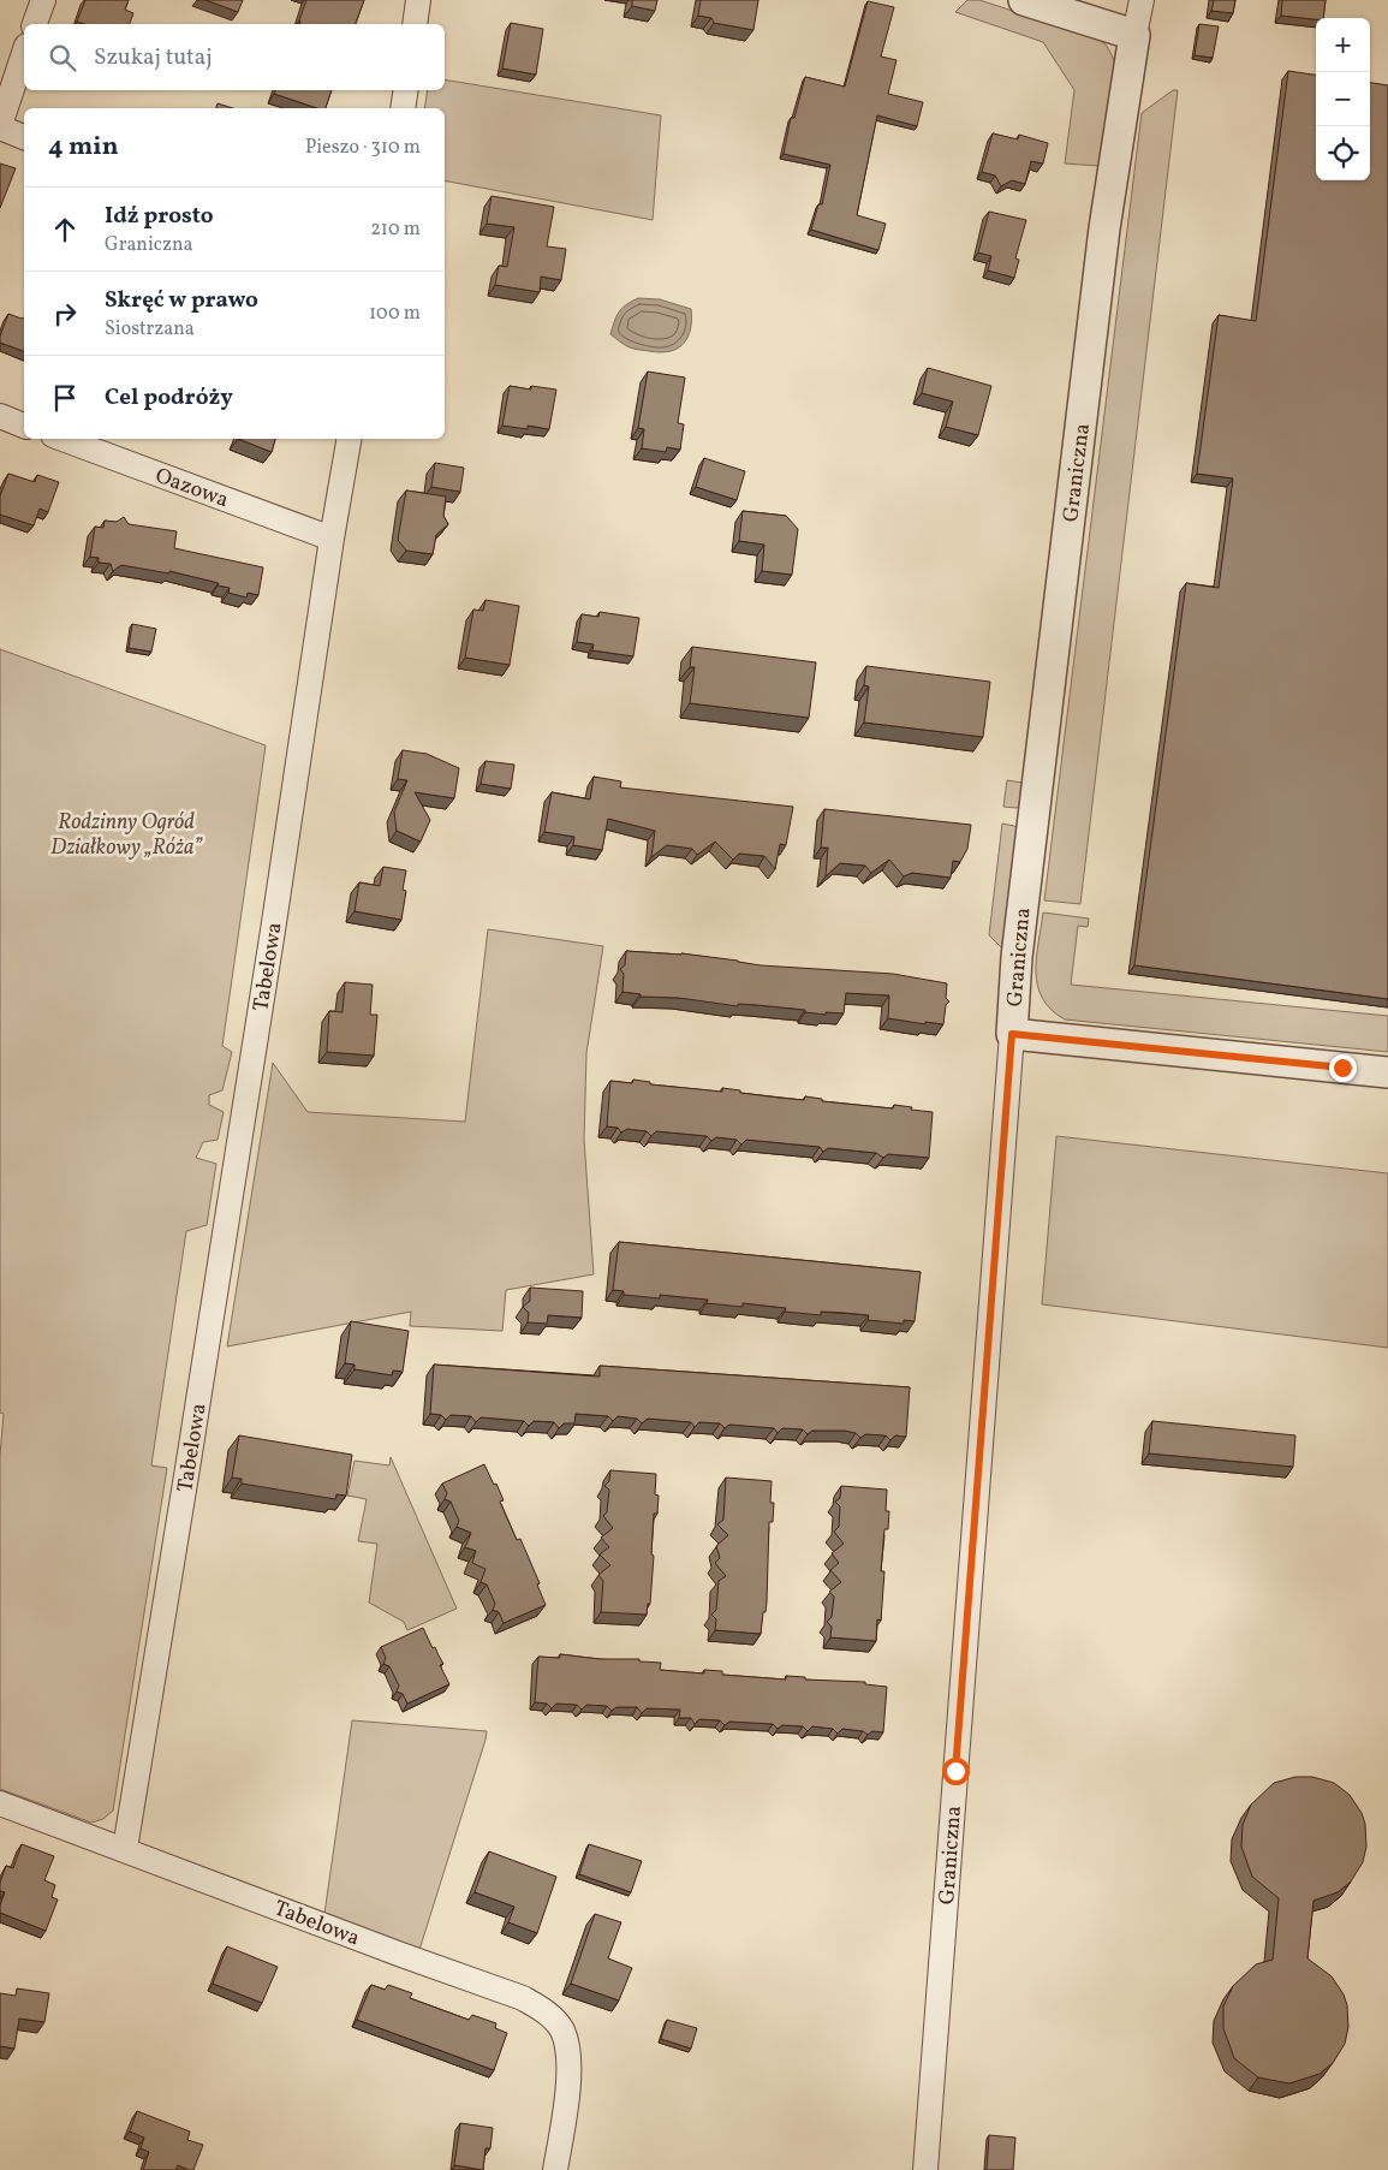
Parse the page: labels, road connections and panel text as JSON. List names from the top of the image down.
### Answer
{
  "streets": {
    "street": ["Graniczna", "Oazowa", "Tabelowa"]
  },
  "crossings": [
    ["Oazowa", "Tabelowa"]
  ],
  "parks": ["Rodzinny Ogród Działkowy „Róża”"],
  "page": {
    "map_buttons": ["+", "−"],
    "search": "Szukaj tutaj",
    "heading": ["4 min", "Pieszo · 310 m"],
    "list": [
      ["Idź prosto", "Graniczna", "210 m"],
      ["Skręć w prawo", "Siostrzana", "100 m"],
      "Cel podróży"
    ]
  }
}
